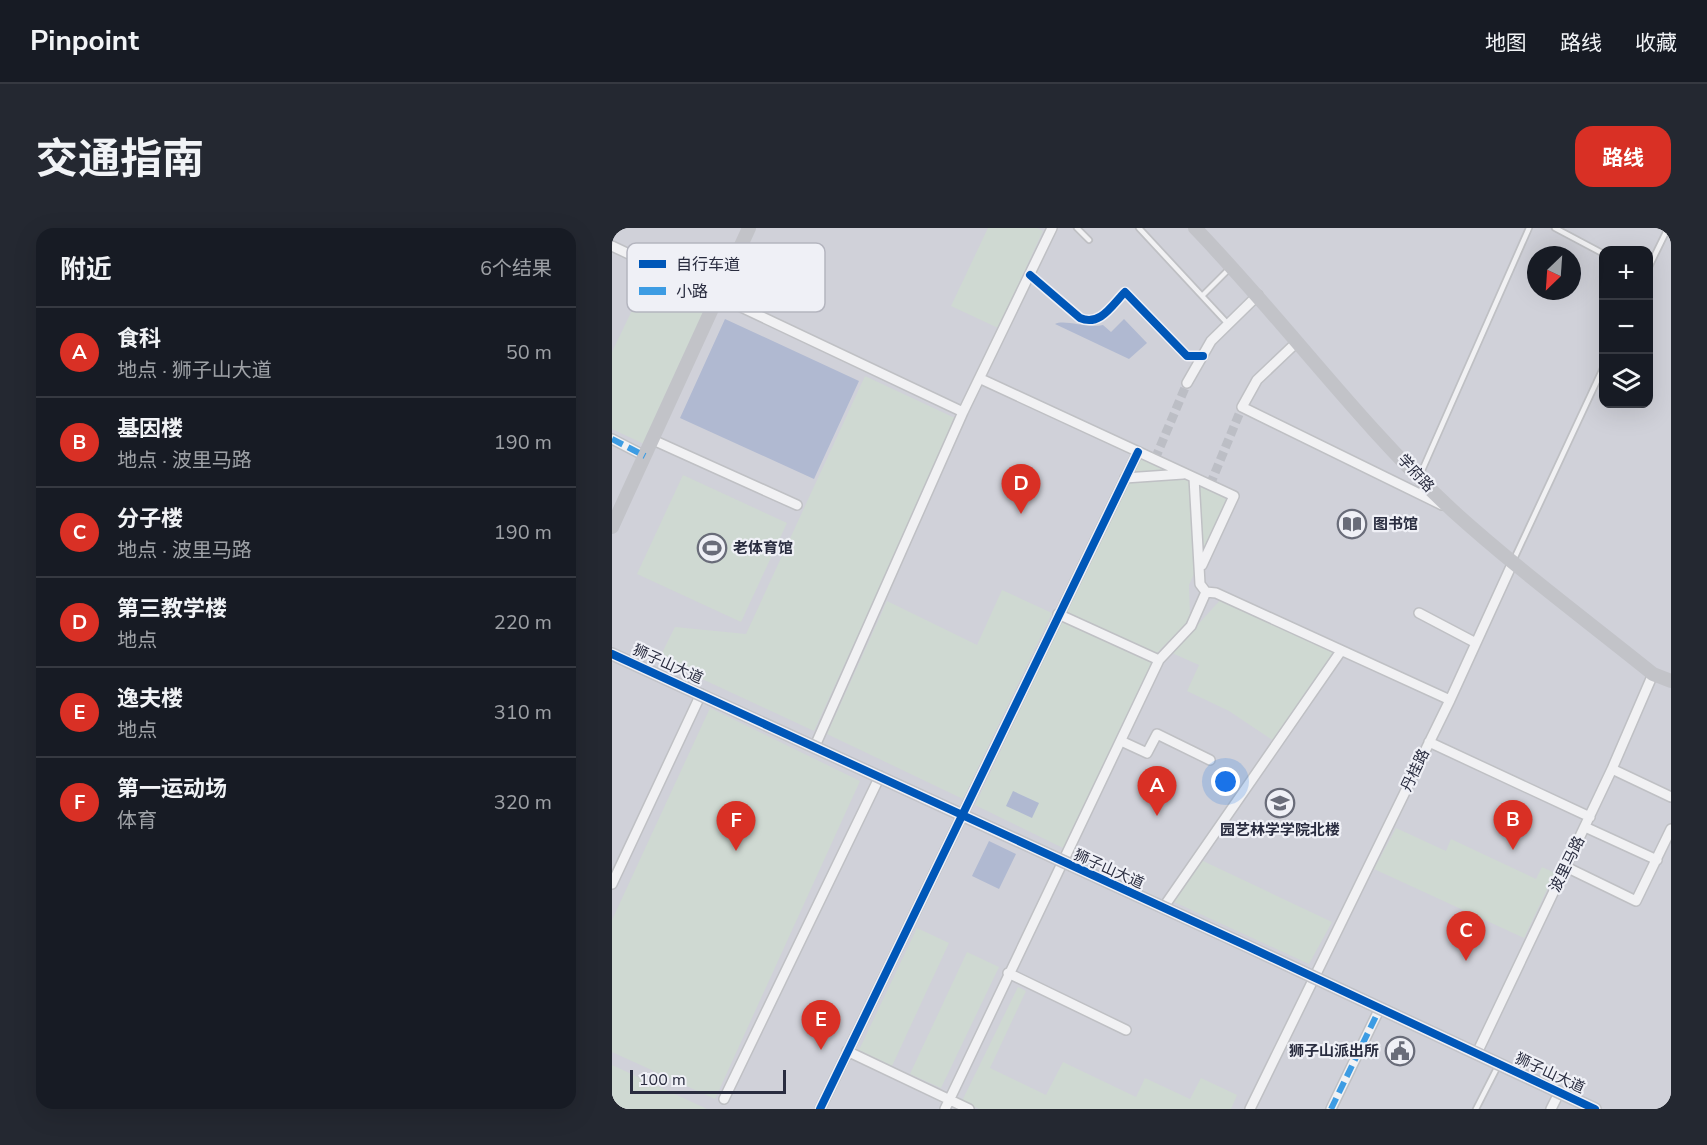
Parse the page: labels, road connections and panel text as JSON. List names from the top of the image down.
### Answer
{
  "streets": {
    "street": [
      "学府路",
      "狮子山大道",
      "丹桂路",
      "波里马路"
    ]
  },
  "crossings": [
    ["学府路", "丹桂路"],
    ["学府路", "波里马路"],
    ["狮子山大道", "丹桂路"],
    ["狮子山大道", "波里马路"]
  ],
  "places": {
    "library": ["图书馆"],
    "sports": ["老体育馆"],
    "school or university": ["园艺林学学院北楼"],
    "public building": ["狮子山派出所"]
  },
  "legend": ["自行车道", "小路"],
  "scale_bar": "100 m",
  "north": "bottom left",
  "page": {
    "header": "Pinpoint",
    "nav": ["地图", "路线", "收藏"],
    "title": "交通指南",
    "buttons": "路线",
    "heading": ["附近", "6个结果"],
    "map_buttons": ["+", "−"],
    "list": [
      {
        "mark": "A",
        "name": "食科",
        "note": "地点 · 狮子山大道",
        "value": "50 m"
      },
      {
        "mark": "B",
        "name": "基因楼",
        "note": "地点 · 波里马路",
        "value": "190 m"
      },
      {
        "mark": "C",
        "name": "分子楼",
        "note": "地点 · 波里马路",
        "value": "190 m"
      },
      {
        "mark": "D",
        "name": "第三教学楼",
        "note": "地点",
        "value": "220 m"
      },
      {
        "mark": "E",
        "name": "逸夫楼",
        "note": "地点",
        "value": "310 m"
      },
      {
        "mark": "F",
        "name": "第一运动场",
        "note": "体育",
        "value": "320 m"
      }
    ],
    "pins": [
      "D",
      "A",
      "B",
      "F",
      "C",
      "E"
    ],
    "scale": "100 m"
  }
}
